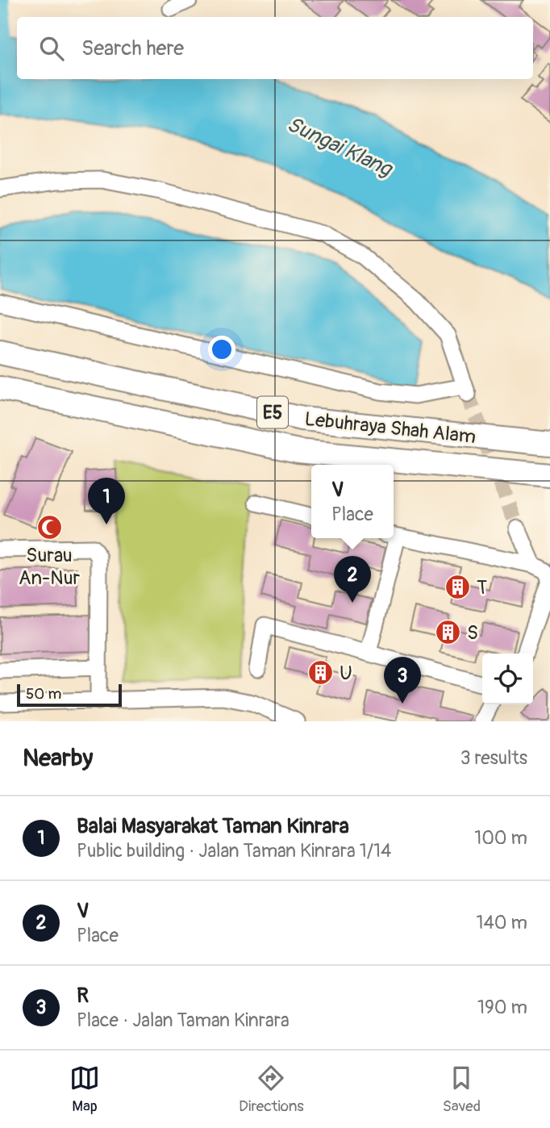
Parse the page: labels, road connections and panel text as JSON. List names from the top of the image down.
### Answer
{
  "streets": {
    "highway": ["E5", "Lebuhraya Shah Alam"]
  },
  "water": ["Sungai Klang"],
  "places": {
    "mosque": ["Surau An-Nur"],
    "building": ["T", "S", "U"]
  },
  "scale_bar": "50 m",
  "page": {
    "search": "Search here",
    "popup": ["V", "Place"],
    "pins": ["1", "2", "3"],
    "scale": "50 m",
    "heading": ["Nearby", "3 results"],
    "list": [
      {
        "mark": "1",
        "name": "Balai Masyarakat Taman Kinrara",
        "note": "Public building · Jalan Taman Kinrara 1/14",
        "value": "100 m"
      },
      {
        "mark": "2",
        "name": "V",
        "note": "Place",
        "value": "140 m"
      },
      {
        "mark": "3",
        "name": "R",
        "note": "Place · Jalan Taman Kinrara",
        "value": "190 m"
      }
    ],
    "nav": ["Map", "Directions", "Saved"]
  }
}
